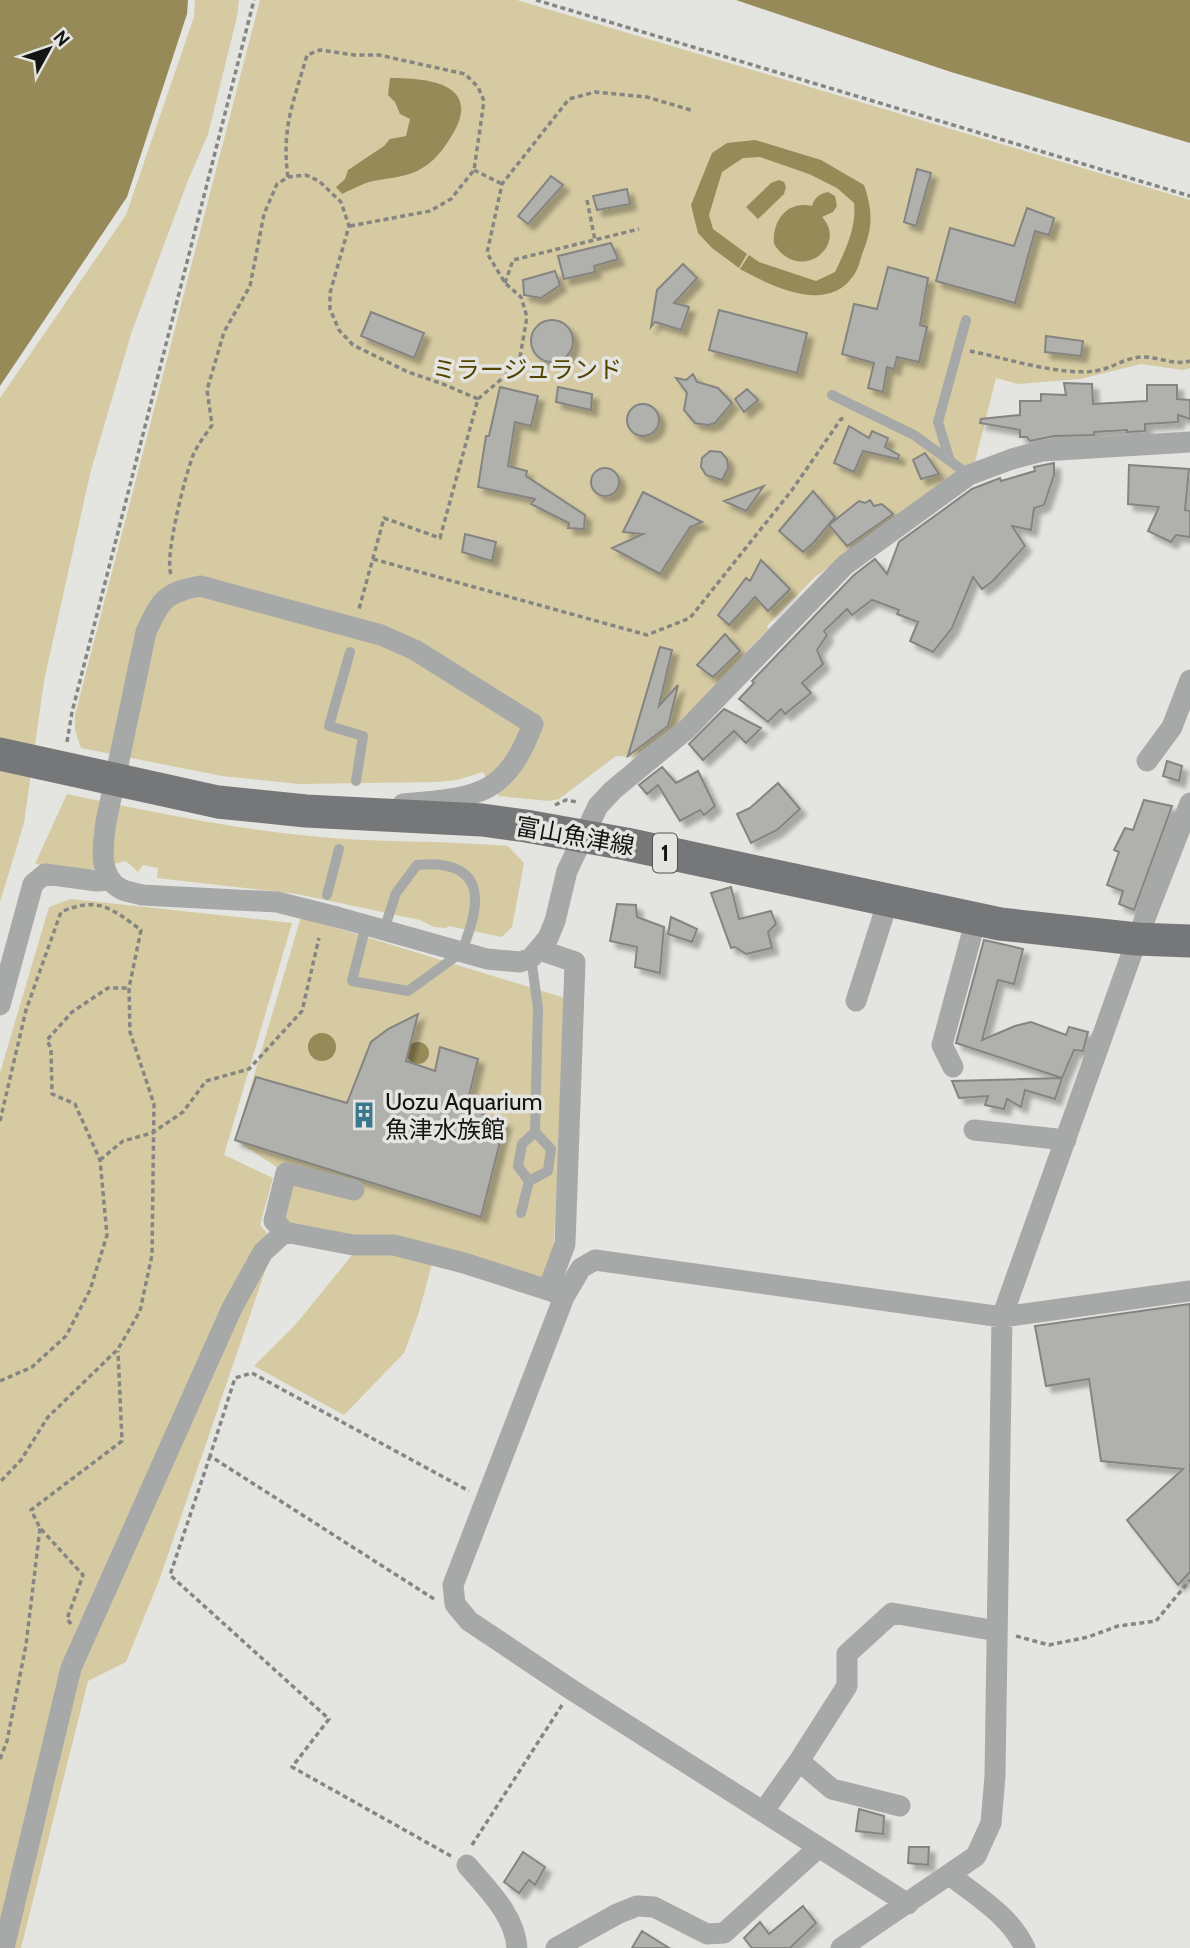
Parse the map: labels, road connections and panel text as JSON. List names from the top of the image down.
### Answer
{
  "streets": {
    "main road": ["富山魚津線", "1"]
  },
  "parks": ["ミラージュランド"],
  "places": {
    "building": ["Uozu Aquarium 魚津水族館"]
  },
  "north": "top right"
}
